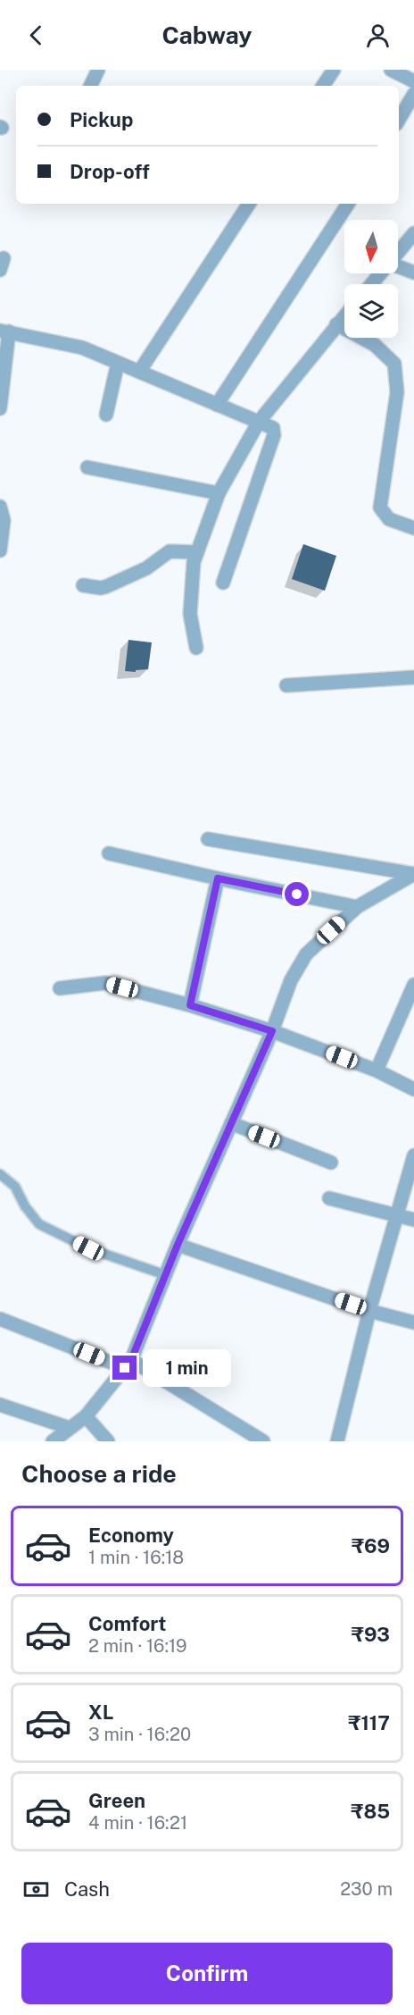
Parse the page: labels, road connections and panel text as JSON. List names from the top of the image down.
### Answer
{
  "north": "bottom",
  "page": {
    "header": "Cabway",
    "banner": ["Pickup", "Drop-off"],
    "bubble": "1 min",
    "heading": "Choose a ride",
    "list": [
      {
        "name": "Economy",
        "note": "1 min · 16:18",
        "value": "₹69"
      },
      {
        "name": "Comfort",
        "note": "2 min · 16:19",
        "value": "₹93"
      },
      {
        "name": "XL",
        "note": "3 min · 16:20",
        "value": "₹117"
      },
      {
        "name": "Green",
        "note": "4 min · 16:21",
        "value": "₹85"
      }
    ],
    "pay": ["Cash", "230 m"],
    "buttons": "Confirm"
  }
}
